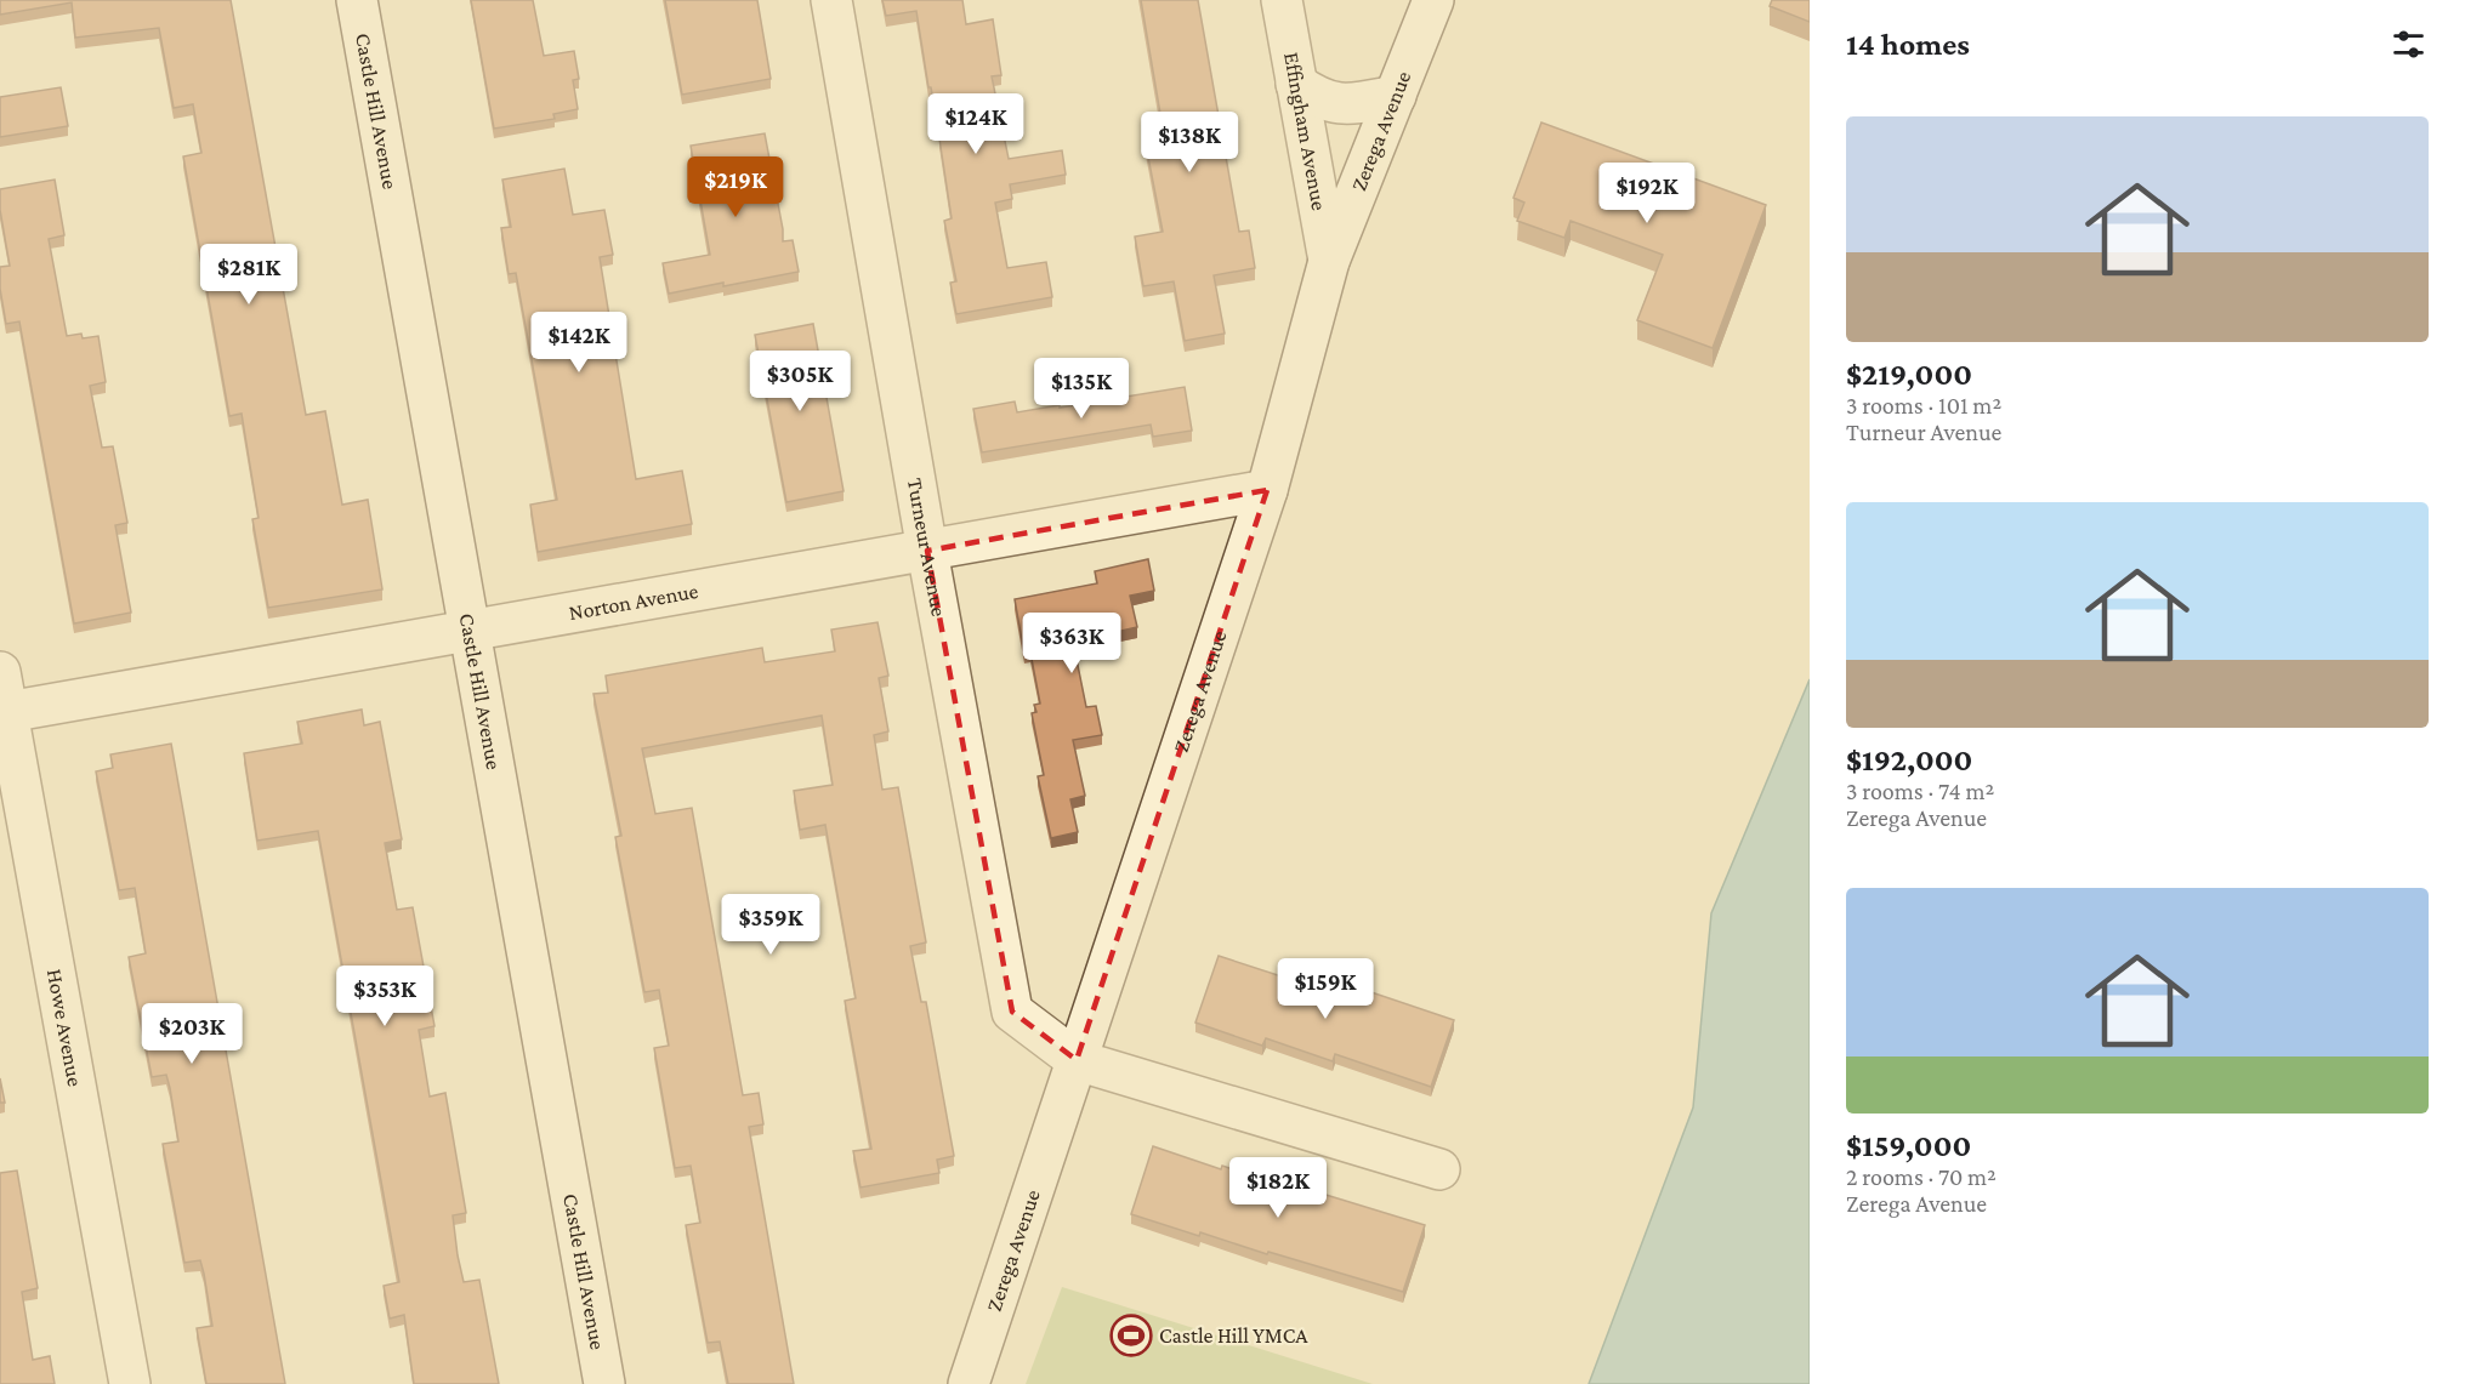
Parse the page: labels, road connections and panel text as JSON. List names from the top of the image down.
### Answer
{
  "streets": {
    "street": [
      "Castle Hill Avenue",
      "Effingham Avenue",
      "Zerega Avenue",
      "Turneur Avenue",
      "Norton Avenue",
      "Howe Avenue"
    ]
  },
  "crossings": [
    ["Castle Hill Avenue", "Norton Avenue"],
    ["Effingham Avenue", "Zerega Avenue"],
    ["Zerega Avenue", "Turneur Avenue"],
    ["Zerega Avenue", "Norton Avenue"],
    ["Turneur Avenue", "Norton Avenue"],
    ["Norton Avenue", "Howe Avenue"]
  ],
  "places": {
    "sports": ["Castle Hill YMCA"]
  },
  "page": {
    "heading": "14 homes",
    "list": [
      {
        "name": "$219,000",
        "note": "3 rooms · 101 m² · Turneur Avenue"
      },
      {
        "name": "$192,000",
        "note": "3 rooms · 74 m² · Zerega Avenue"
      },
      {
        "name": "$159,000",
        "note": "2 rooms · 70 m² · Zerega Avenue"
      }
    ],
    "price": [
      "$124K",
      "$138K",
      "$219K",
      "$192K",
      "$281K",
      "$142K",
      "$305K",
      "$135K",
      "$363K",
      "$359K",
      "$159K",
      "$353K",
      "$203K",
      "$182K"
    ]
  }
}
